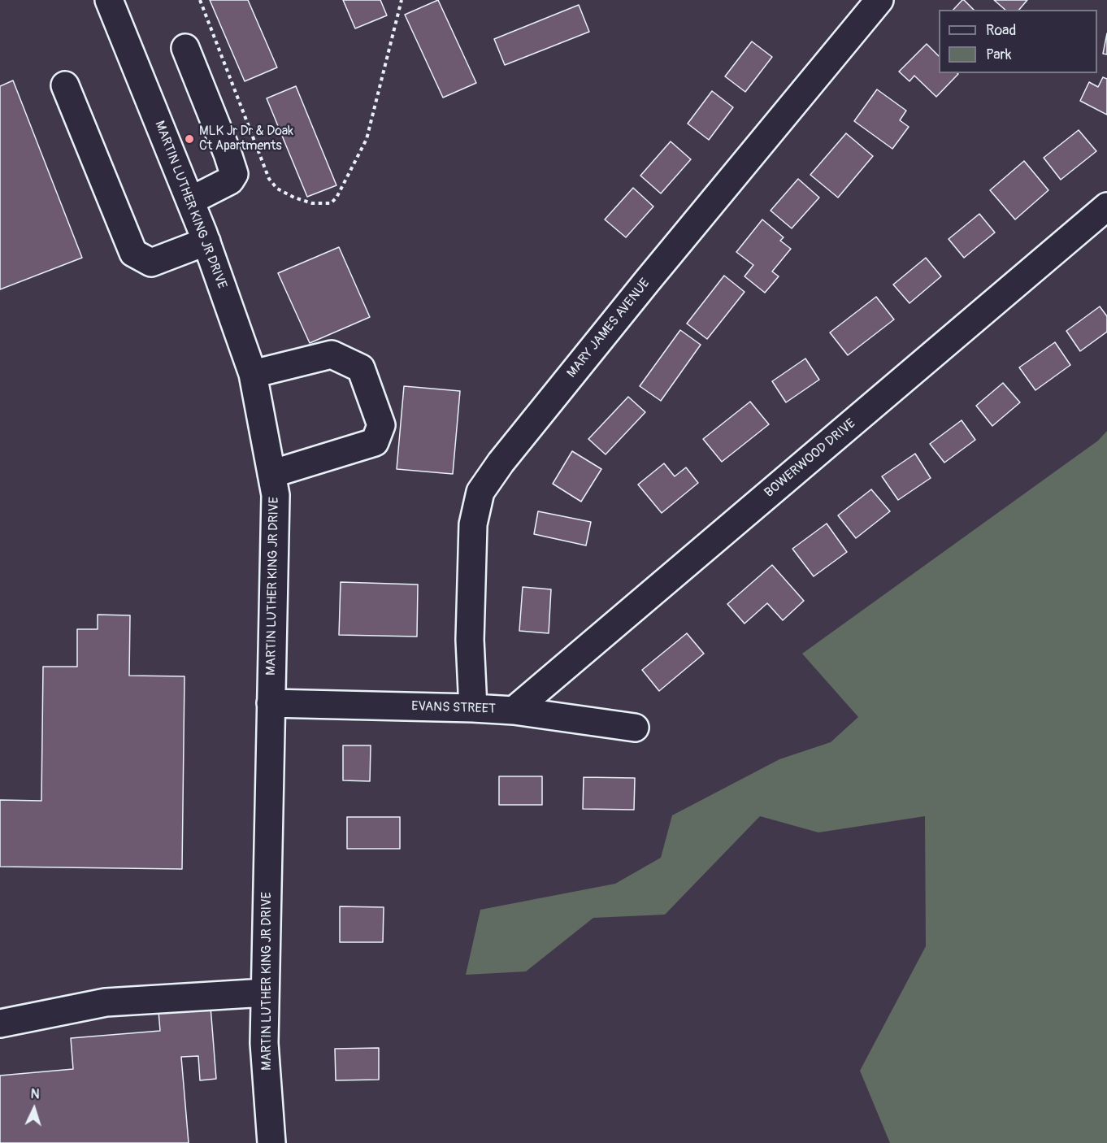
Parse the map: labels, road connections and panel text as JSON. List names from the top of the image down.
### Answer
{
  "streets": {
    "street": [
      "MARTIN LUTHER KING JR DRIVE",
      "MARY JAMES AVENUE",
      "BOWERWOOD DRIVE",
      "EVANS STREET"
    ]
  },
  "crossings": [
    ["MARTIN LUTHER KING JR DRIVE", "EVANS STREET"],
    ["MARY JAMES AVENUE", "EVANS STREET"],
    ["BOWERWOOD DRIVE", "EVANS STREET"]
  ],
  "places": ["MLK Jr Dr & Doak Ct Apartments"],
  "legend": ["Road", "Park"],
  "north": "top"
}
